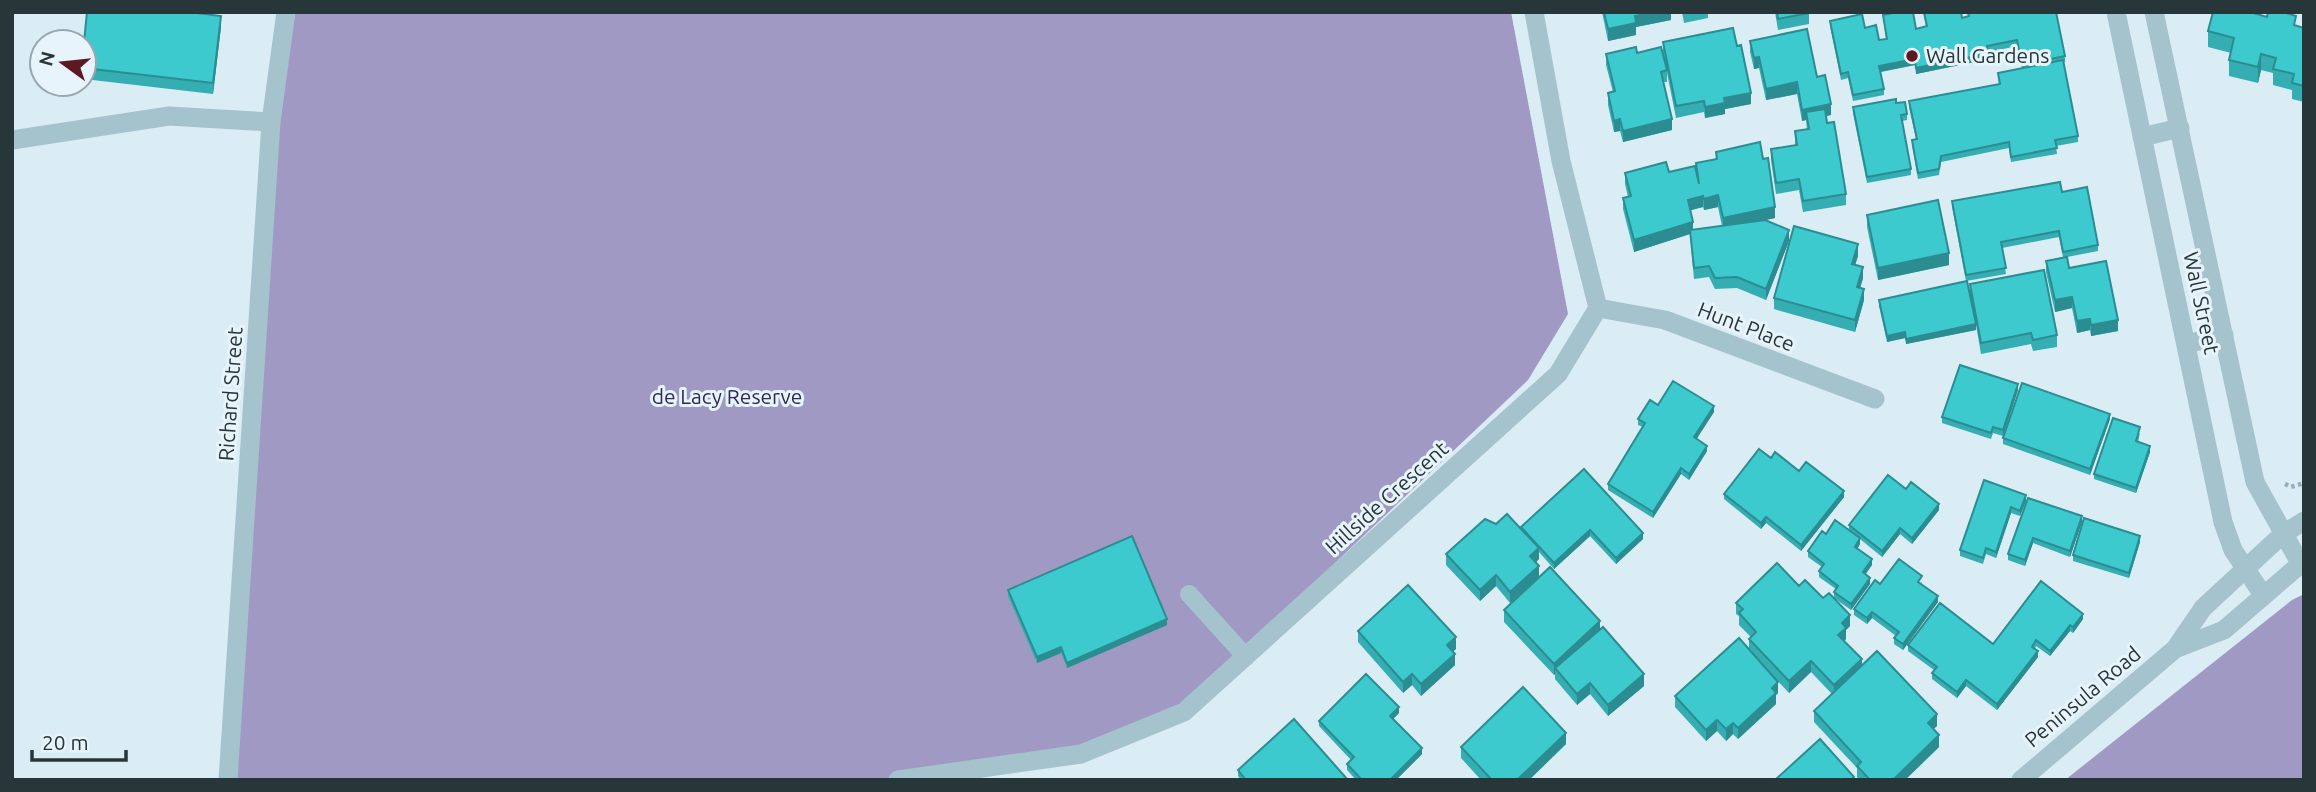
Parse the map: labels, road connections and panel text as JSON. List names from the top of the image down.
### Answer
{
  "streets": {
    "street": [
      "Wall Street",
      "Hunt Place",
      "Richard Street",
      "Hillside Crescent",
      "Peninsula Road"
    ]
  },
  "crossings": [
    ["Wall Street", "Peninsula Road"],
    ["Hunt Place", "Hillside Crescent"]
  ],
  "parks": ["de Lacy Reserve"],
  "places": ["Wall Gardens"],
  "scale_bar": "20 m",
  "north": "left"
}
